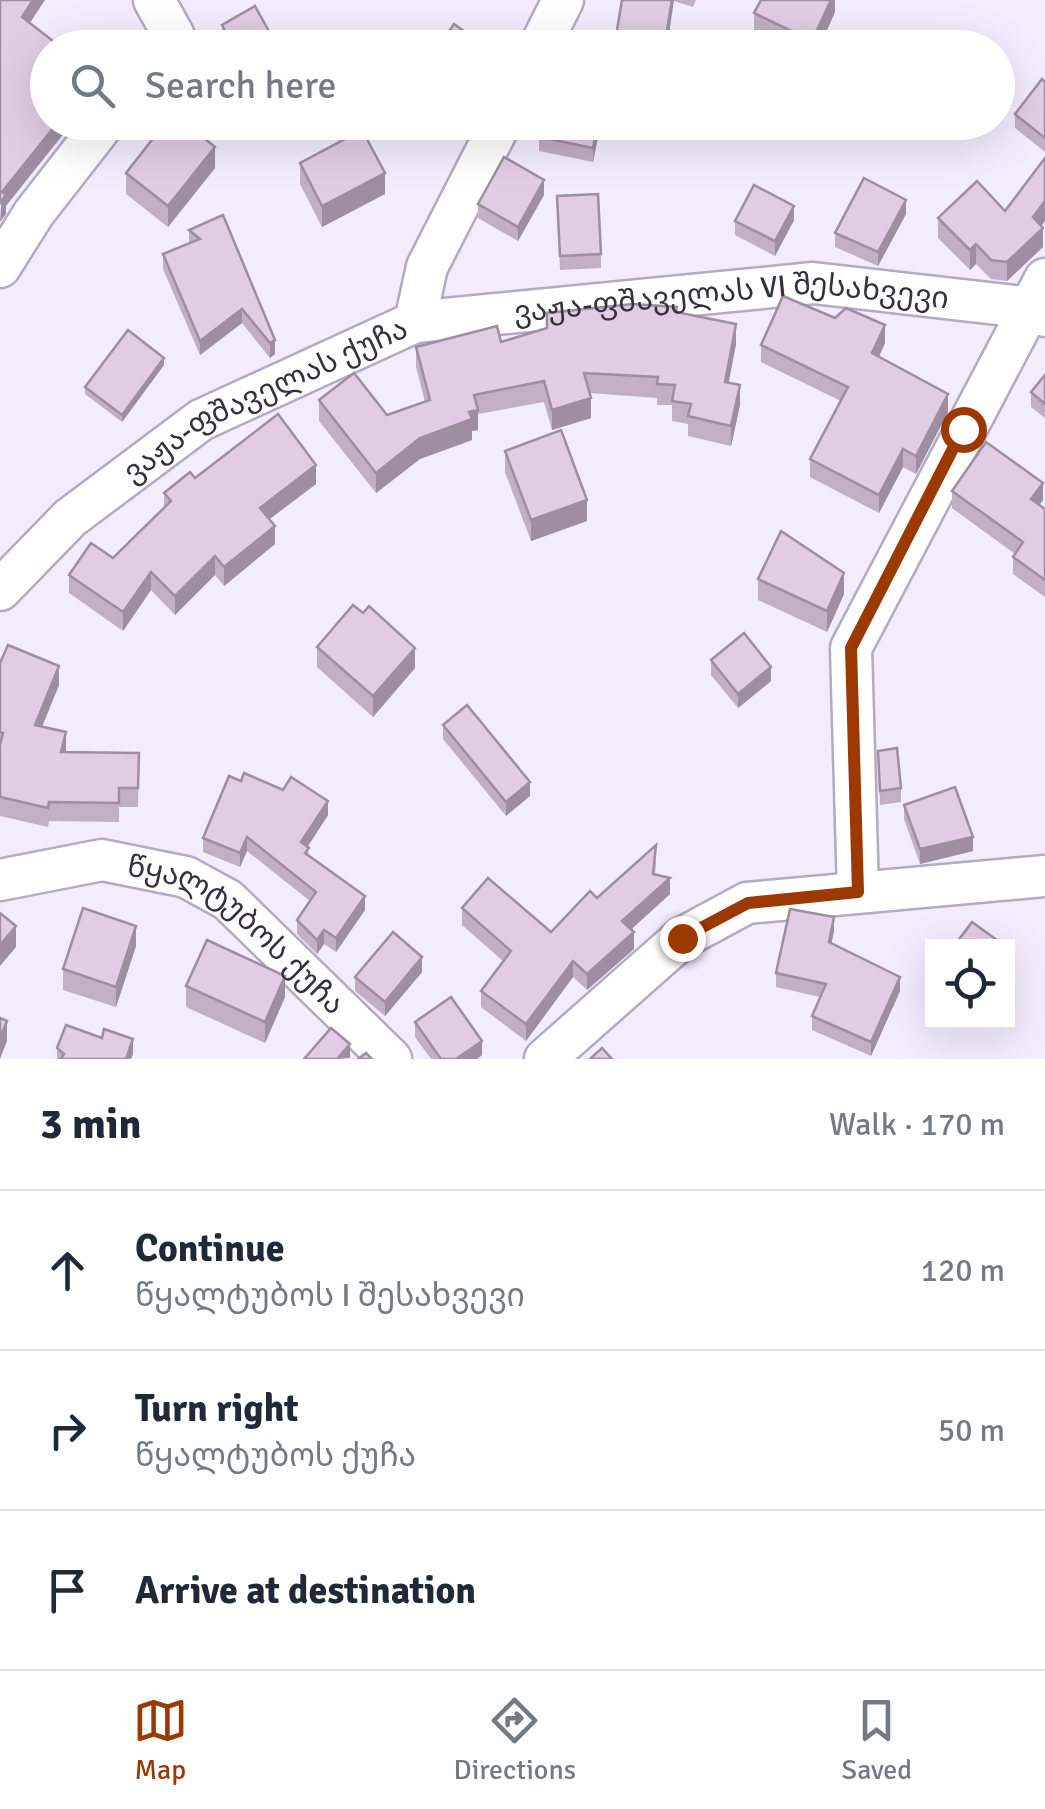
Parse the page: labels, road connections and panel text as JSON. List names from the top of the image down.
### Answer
{
  "streets": {
    "street": ["ვაჟა-ფშაველას VI შესახვევი", "ვაჟა-ფშაველას ქუჩა", "წყალტუბოს ქუჩა"]
  },
  "crossings": [
    ["ვაჟა-ფშაველას VI შესახვევი", "ვაჟა-ფშაველას ქუჩა"]
  ],
  "page": {
    "search": "Search here",
    "heading": ["3 min", "Walk · 170 m"],
    "list": [
      ["Continue", "წყალტუბოს I შესახვევი", "120 m"],
      ["Turn right", "წყალტუბოს ქუჩა", "50 m"],
      "Arrive at destination"
    ],
    "nav": ["Map", "Directions", "Saved"]
  }
}
